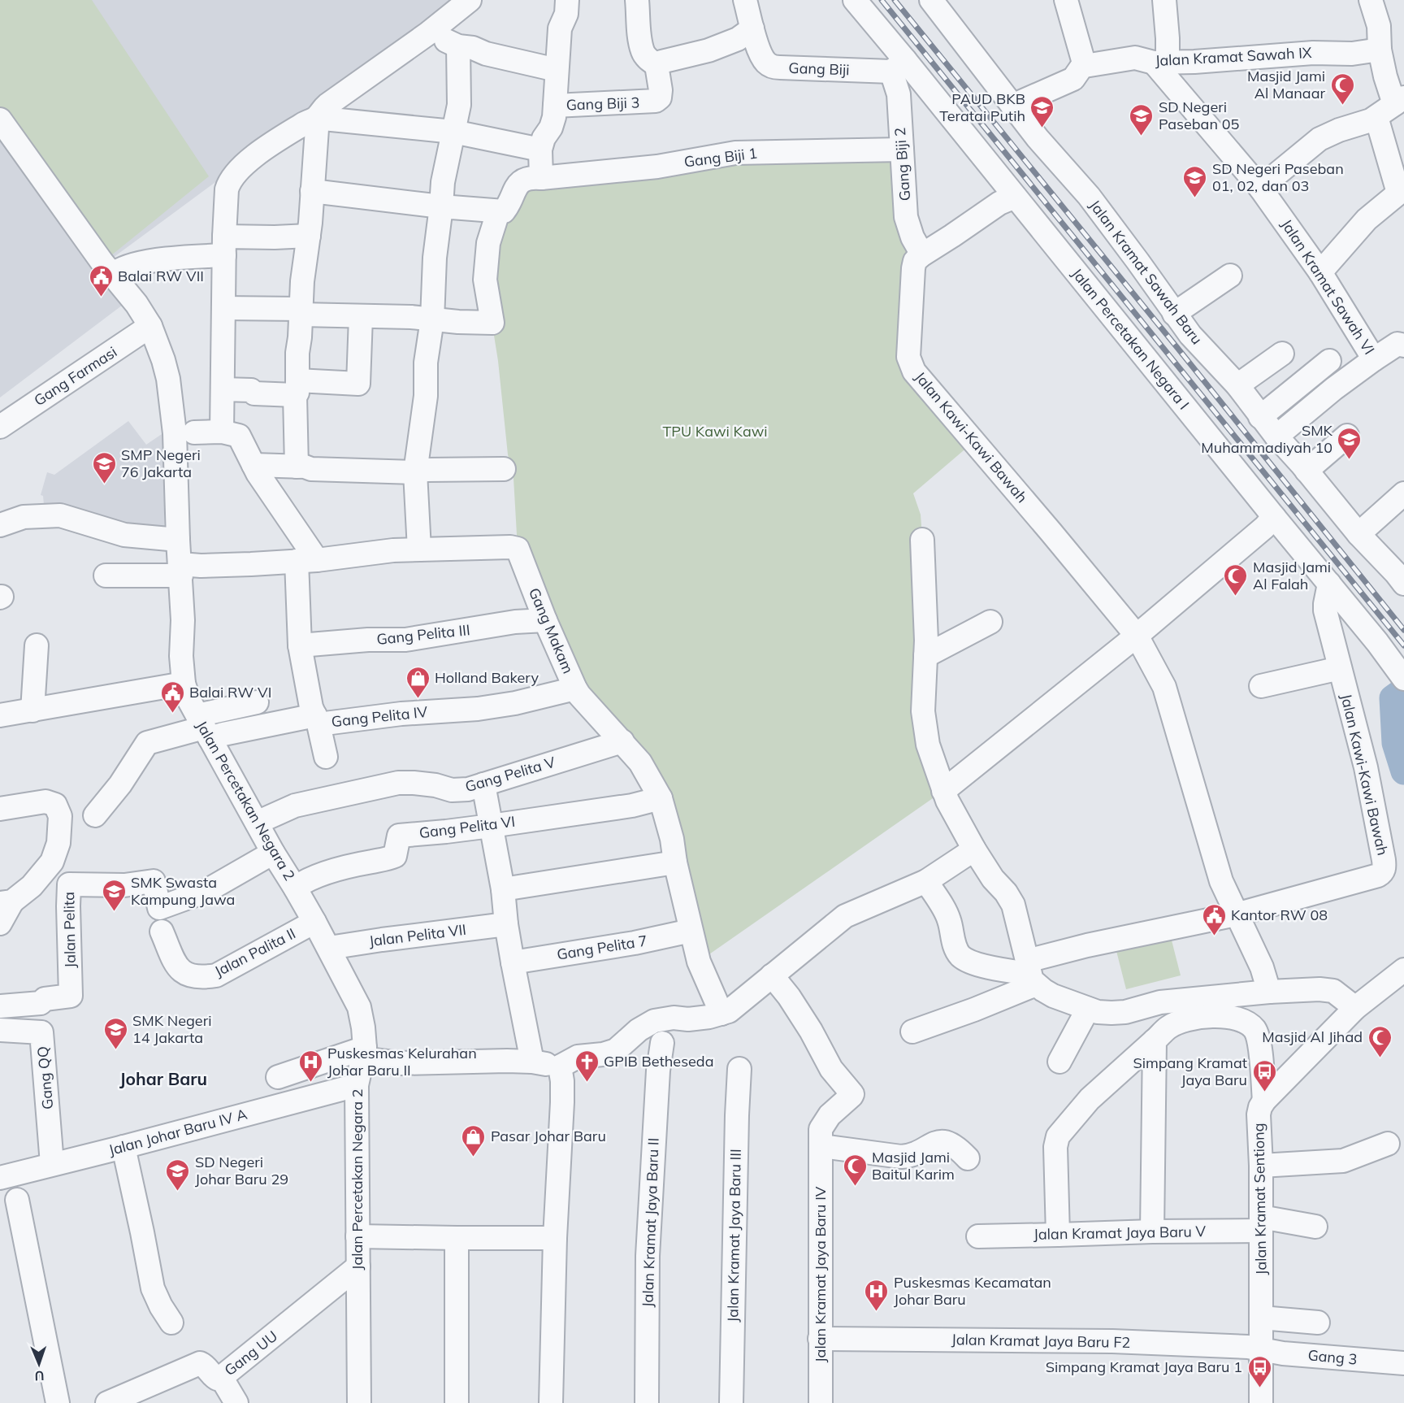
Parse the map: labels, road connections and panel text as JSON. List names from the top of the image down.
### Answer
{
  "streets": {
    "street": [
      "Jalan Kramat Sawah IX",
      "Gang Biji",
      "Gang Biji 3",
      "Gang Biji 1",
      "Gang Biji 2",
      "Jalan Kramat Sawah Baru",
      "Jalan Kramat Sawah VI",
      "Jalan Percetakan Negara I",
      "Gang Farmasi",
      "Jalan Kawi-Kawi Bawah",
      "Gang Makam",
      "Gang Pelita III",
      "Gang Pelita IV",
      "Gang Pelita V",
      "Jalan Percetakan Negara 2",
      "Gang Pelita VI",
      "Jalan Pelita",
      "Jalan Pelita VII",
      "Gang Pelita 7",
      "Jalan Palita II",
      "Gang QQ",
      "Jalan Johar Baru IV A",
      "Jalan Kramat Sentiong",
      "Jalan Kramat Jaya Baru II",
      "Jalan Kramat Jaya Baru V",
      "Jalan Kramat Jaya Baru III",
      "Jalan Kramat Jaya Baru IV",
      "Jalan Kramat Jaya Baru F2",
      "Gang UU",
      "Gang 3"
    ]
  },
  "crossings": [
    ["Jalan Kramat Sawah IX", "Jalan Kramat Sawah VI"],
    ["Gang Biji", "Gang Biji 2"],
    ["Gang Biji", "Jalan Percetakan Negara I"],
    ["Gang Biji 1", "Gang Biji 2"],
    ["Gang Biji 2", "Jalan Percetakan Negara I"],
    ["Gang Biji 2", "Jalan Kawi-Kawi Bawah"],
    ["Jalan Percetakan Negara I", "Jalan Kawi-Kawi Bawah"],
    ["Gang Farmasi", "Jalan Percetakan Negara 2"],
    ["Gang Makam", "Gang Pelita III"],
    ["Gang Makam", "Gang Pelita IV"],
    ["Gang Makam", "Gang Pelita V"],
    ["Gang Makam", "Jalan Percetakan Negara 2"],
    ["Gang Makam", "Gang Pelita VI"],
    ["Gang Makam", "Gang Pelita 7"],
    ["Gang Pelita III", "Gang Pelita IV"],
    ["Gang Pelita V", "Jalan Percetakan Negara 2"],
    ["Jalan Percetakan Negara 2", "Gang Pelita VI"],
    ["Jalan Percetakan Negara 2", "Jalan Pelita"],
    ["Jalan Percetakan Negara 2", "Jalan Pelita VII"],
    ["Jalan Percetakan Negara 2", "Jalan Palita II"],
    ["Jalan Percetakan Negara 2", "Jalan Johar Baru IV A"],
    ["Jalan Percetakan Negara 2", "Gang UU"],
    ["Gang QQ", "Jalan Johar Baru IV A"],
    ["Jalan Kramat Sentiong", "Jalan Kramat Jaya Baru V"],
    ["Jalan Kramat Sentiong", "Jalan Kramat Jaya Baru F2"],
    ["Jalan Kramat Sentiong", "Gang 3"],
    ["Jalan Kramat Jaya Baru IV", "Jalan Kramat Jaya Baru F2"],
    ["Jalan Kramat Jaya Baru F2", "Gang 3"]
  ],
  "districts": ["Johar Baru"],
  "parks": ["TPU Kawi Kawi"],
  "places": {
    "mosque": [
      "Masjid Jami Al Manaar",
      "Masjid Jami Al Falah",
      "Masjid Al Jihad",
      "Masjid Jami Baitul Karim"
    ],
    "school or university": [
      "PAUD BKB Teratai Putih",
      "SD Negeri Paseban 05",
      "SD Negeri Paseban 01, 02, dan 03",
      "SMK Muhammadiyah 10",
      "SMP Negeri 76 Jakarta",
      "SMK Swasta Kampung Jawa",
      "SMK Negeri 14 Jakarta",
      "SD Negeri Johar Baru 29"
    ],
    "public building": ["Balai RW VII", "Balai RW VI", "Kantor RW 08"],
    "shop": ["Holland Bakery", "Pasar Johar Baru"],
    "hospital": ["Puskesmas Kelurahan Johar Baru II", "Puskesmas Kecamatan Johar Baru"],
    "church": ["GPIB Betheseda"],
    "bus stop": ["Simpang Kramat Jaya Baru", "Simpang Kramat Jaya Baru 1"]
  },
  "north": "bottom"
}
